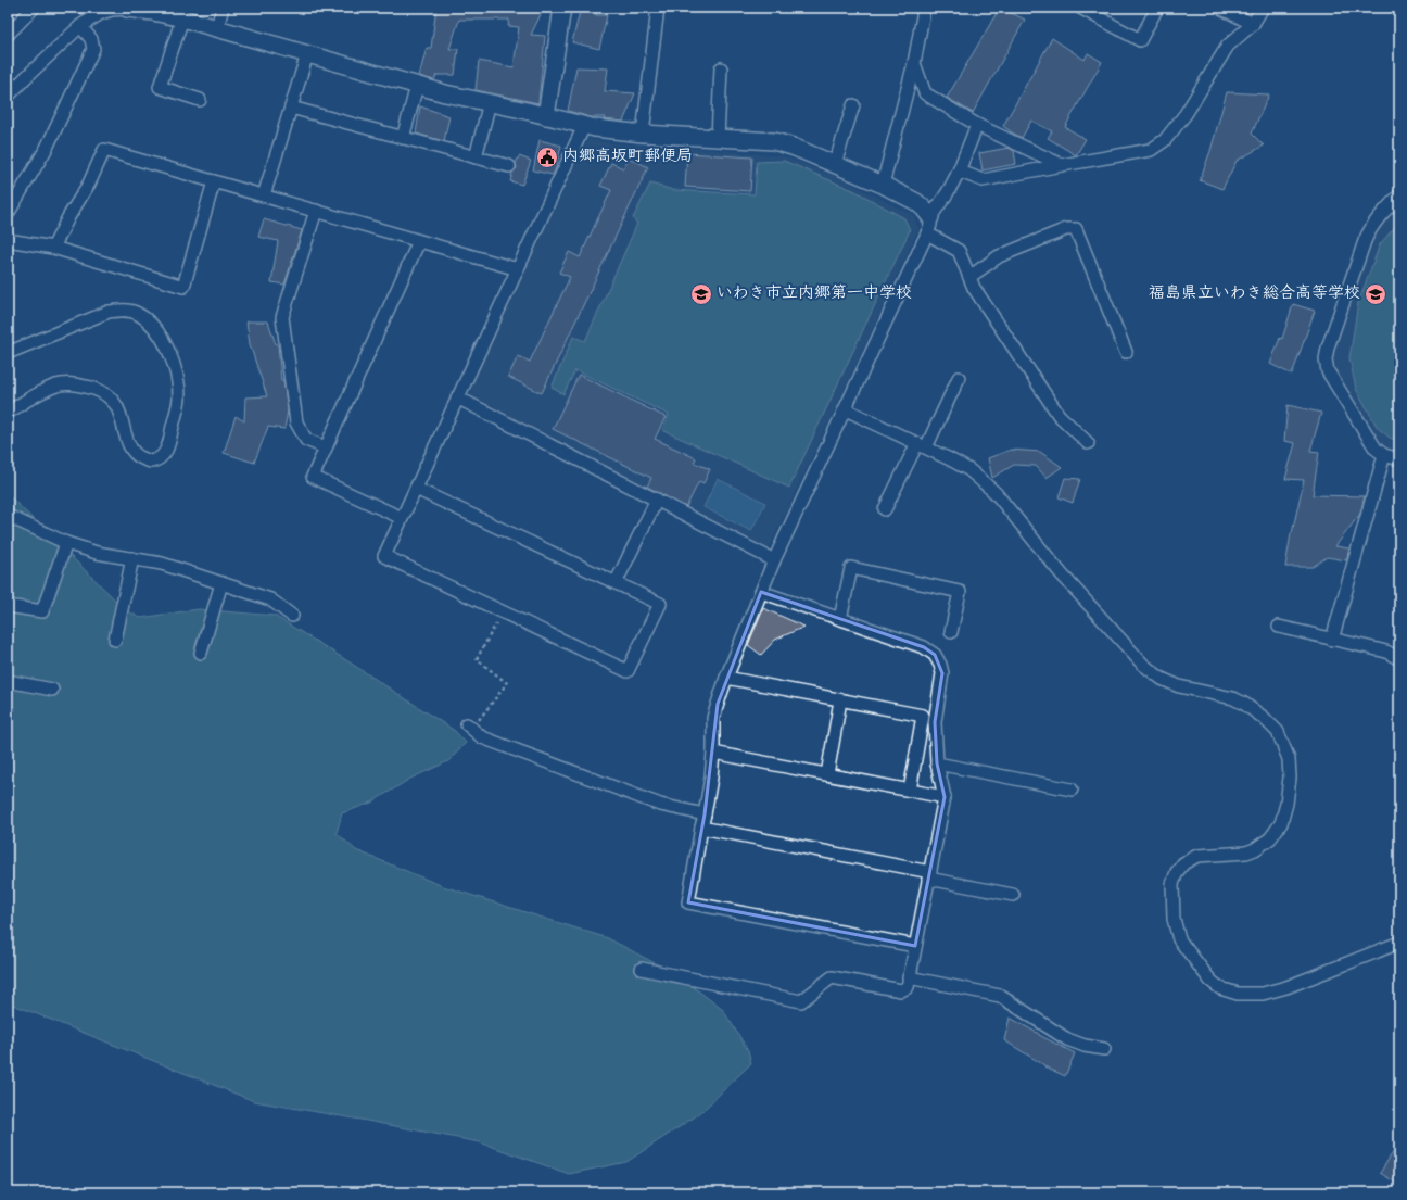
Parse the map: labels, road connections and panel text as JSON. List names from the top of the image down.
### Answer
{
  "places": {
    "public building": ["内郷高坂町郵便局"],
    "school or university": ["いわき市立内郷第一中学校", "福島県立いわき総合高等学校"]
  }
}
